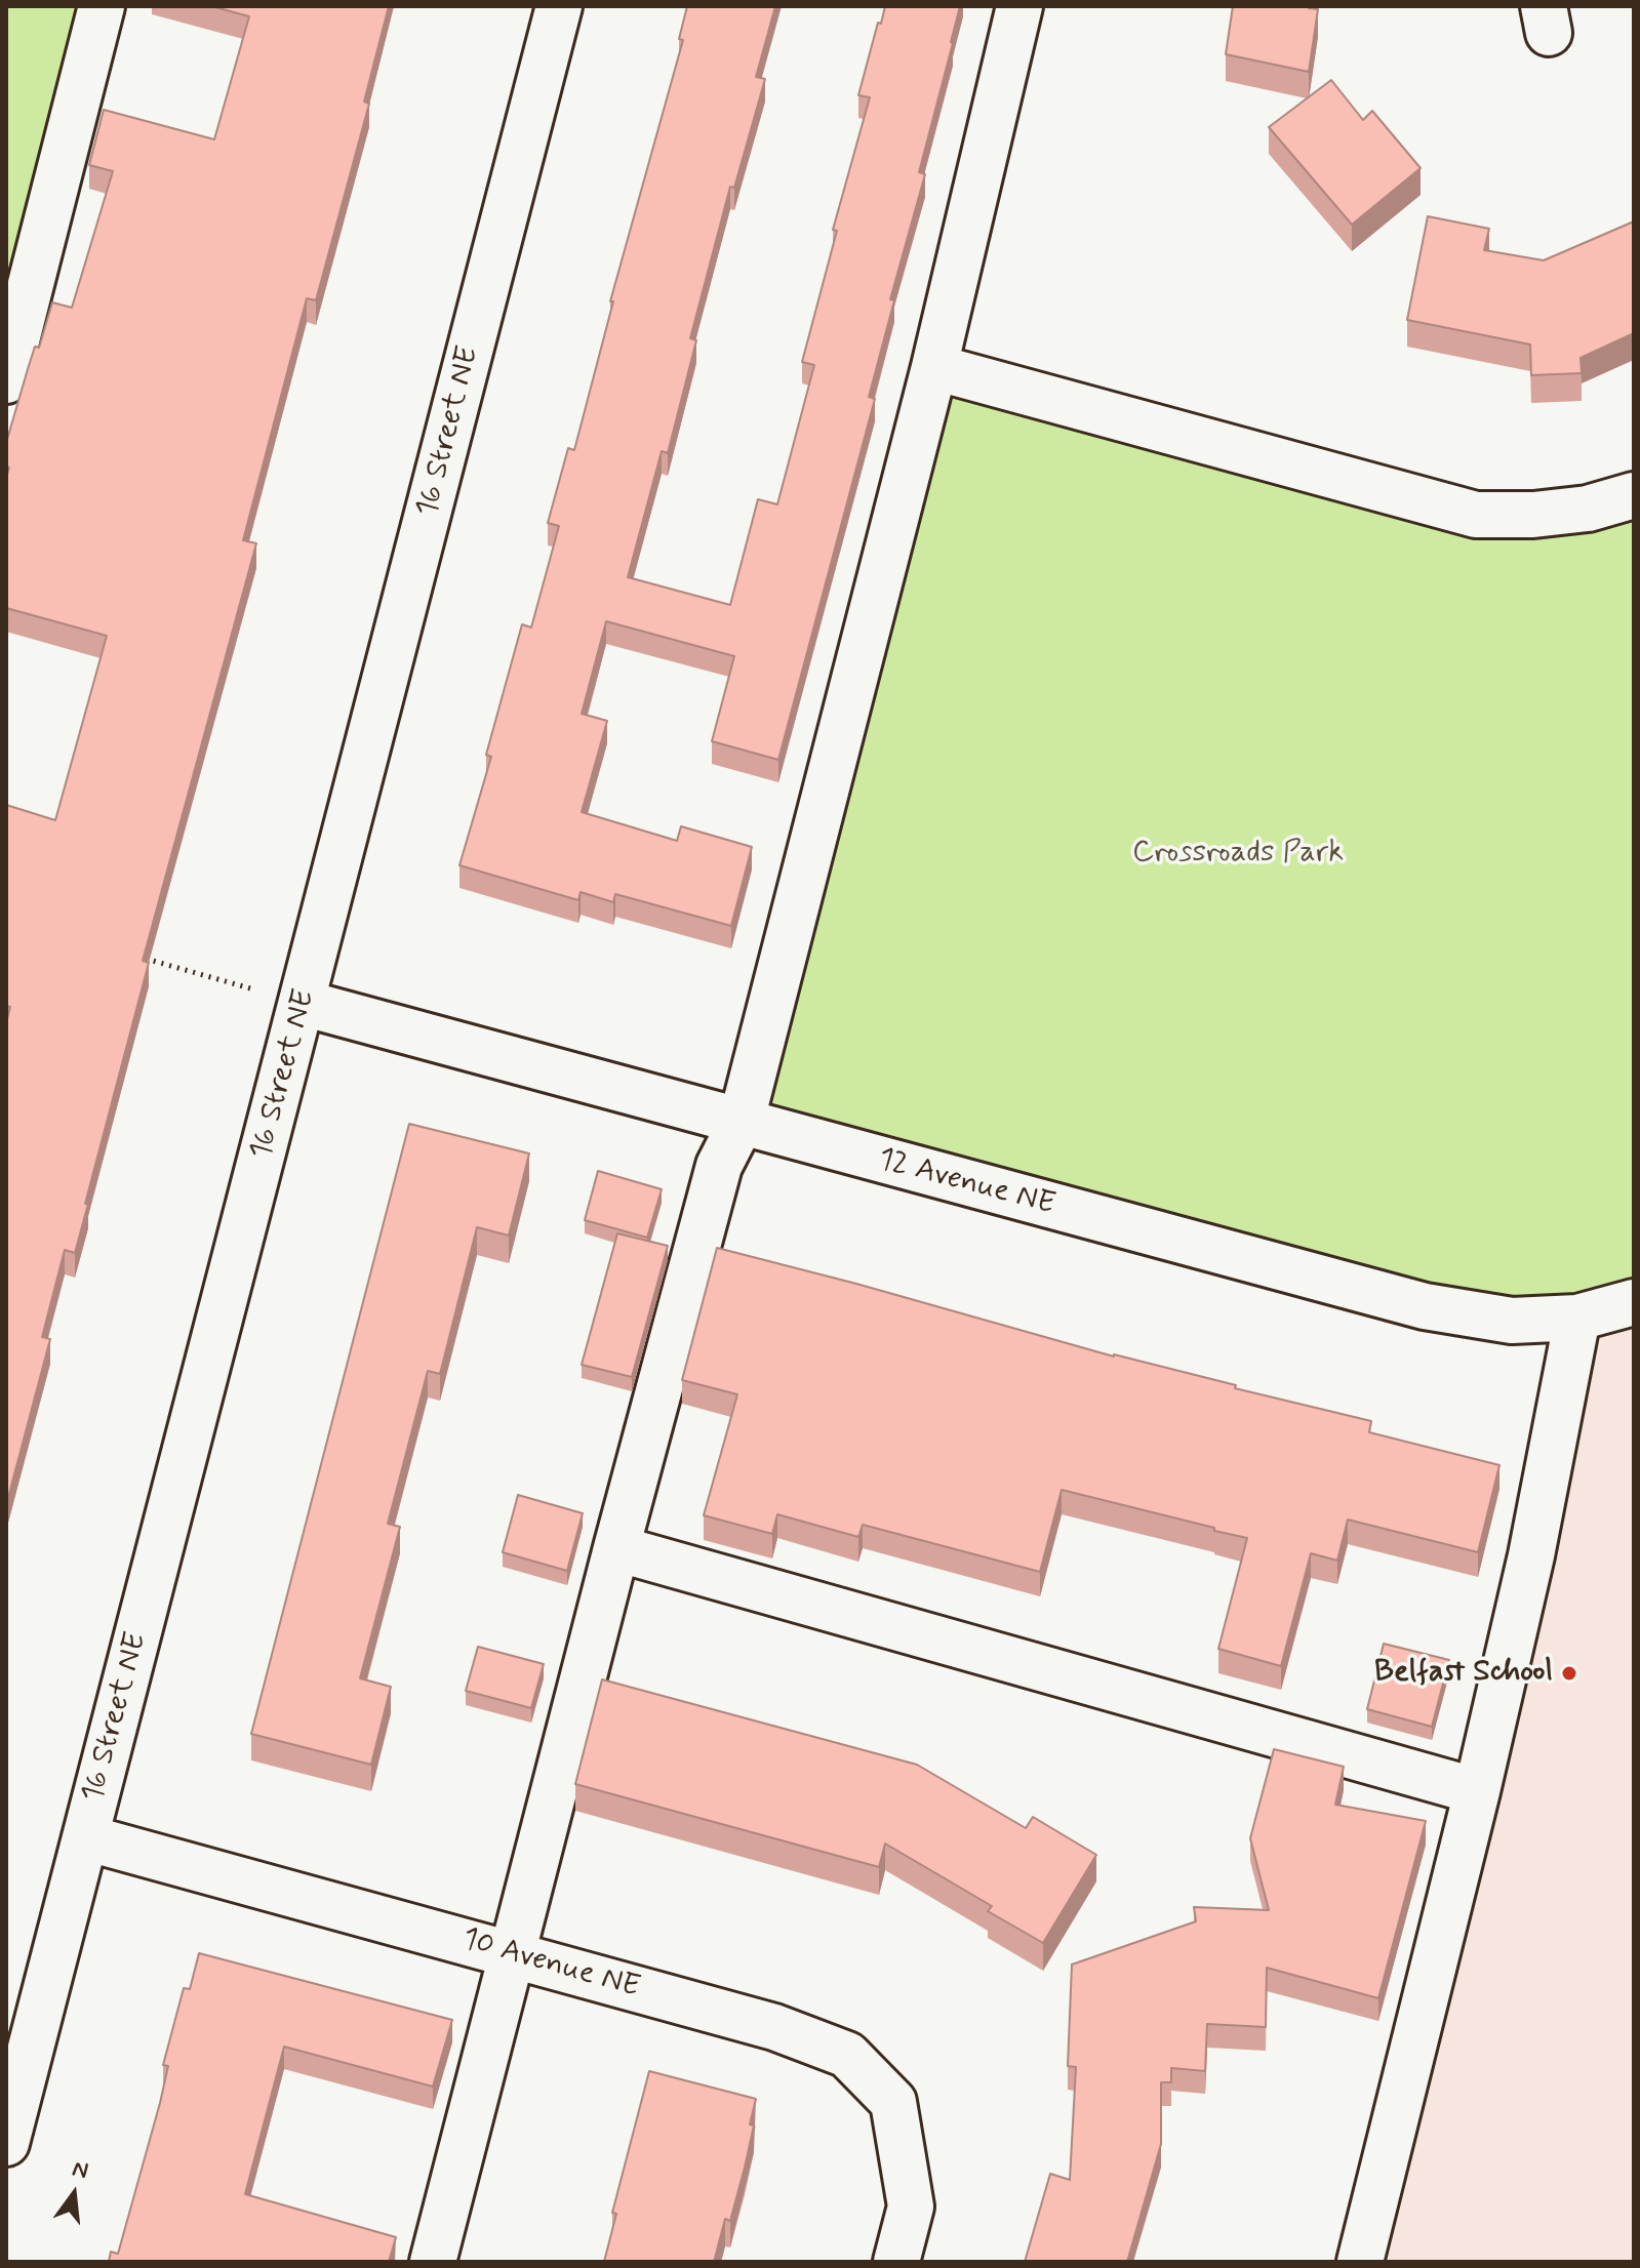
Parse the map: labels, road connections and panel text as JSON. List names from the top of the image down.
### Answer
{
  "streets": {
    "street": ["16 Street NE", "12 Avenue NE", "10 Avenue NE"]
  },
  "crossings": [
    ["16 Street NE", "12 Avenue NE"],
    ["16 Street NE", "10 Avenue NE"]
  ],
  "parks": ["Crossroads Park"],
  "places": ["Belfast School"],
  "north": "top"
}
